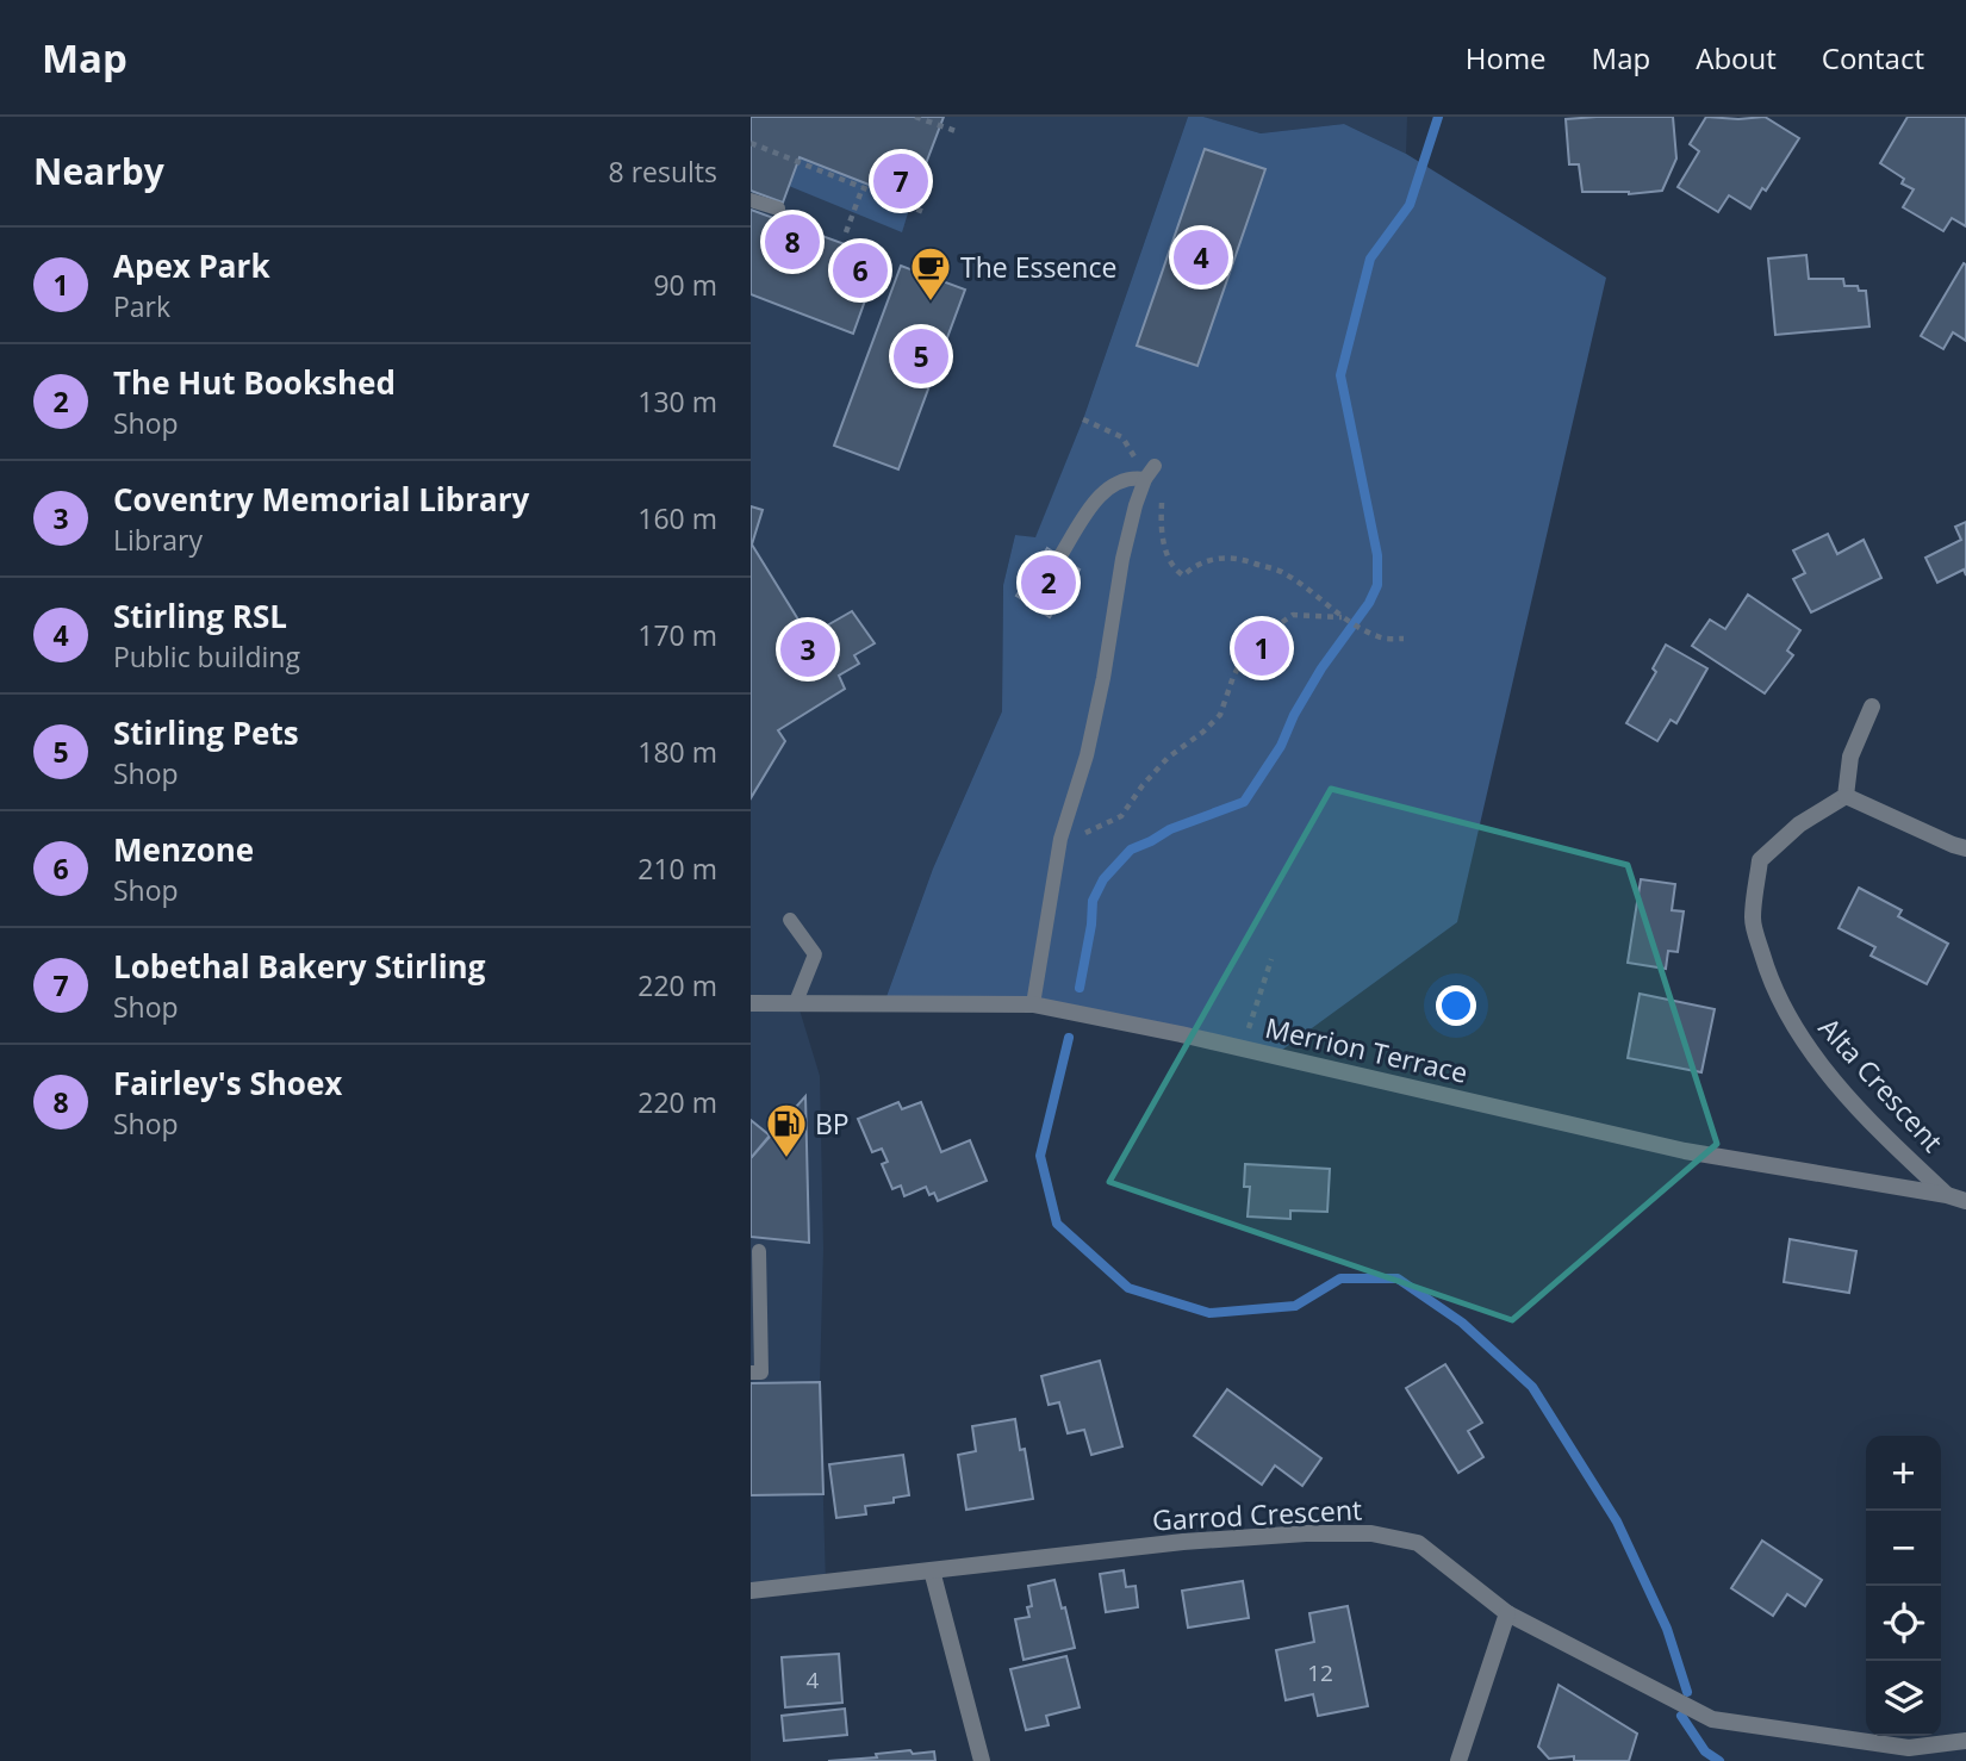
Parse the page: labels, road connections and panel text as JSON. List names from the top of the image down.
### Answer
{
  "streets": {
    "street": ["Merrion Terrace", "Alta Crescent", "Garrod Crescent"]
  },
  "crossings": [
    ["Merrion Terrace", "Alta Crescent"]
  ],
  "places": {
    "cafe": ["The Essence"],
    "fuel station": ["BP"]
  },
  "house_numbers": ["12", "4"],
  "page": {
    "header": "Map",
    "nav": [
      "Home",
      "Map",
      "About",
      "Contact"
    ],
    "heading": ["Nearby", "8 results"],
    "pins": [
      "7",
      "8",
      "4",
      "6",
      "5",
      "2",
      "1",
      "3"
    ],
    "list": [
      {
        "mark": "1",
        "name": "Apex Park",
        "note": "Park",
        "value": "90 m"
      },
      {
        "mark": "2",
        "name": "The Hut Bookshed",
        "note": "Shop",
        "value": "130 m"
      },
      {
        "mark": "3",
        "name": "Coventry Memorial Library",
        "note": "Library",
        "value": "160 m"
      },
      {
        "mark": "4",
        "name": "Stirling RSL",
        "note": "Public building",
        "value": "170 m"
      },
      {
        "mark": "5",
        "name": "Stirling Pets",
        "note": "Shop",
        "value": "180 m"
      },
      {
        "mark": "6",
        "name": "Menzone",
        "note": "Shop",
        "value": "210 m"
      },
      {
        "mark": "7",
        "name": "Lobethal Bakery Stirling",
        "note": "Shop",
        "value": "220 m"
      },
      {
        "mark": "8",
        "name": "Fairley's Shoex",
        "note": "Shop",
        "value": "220 m"
      }
    ],
    "map_buttons": ["+", "−"]
  }
}
